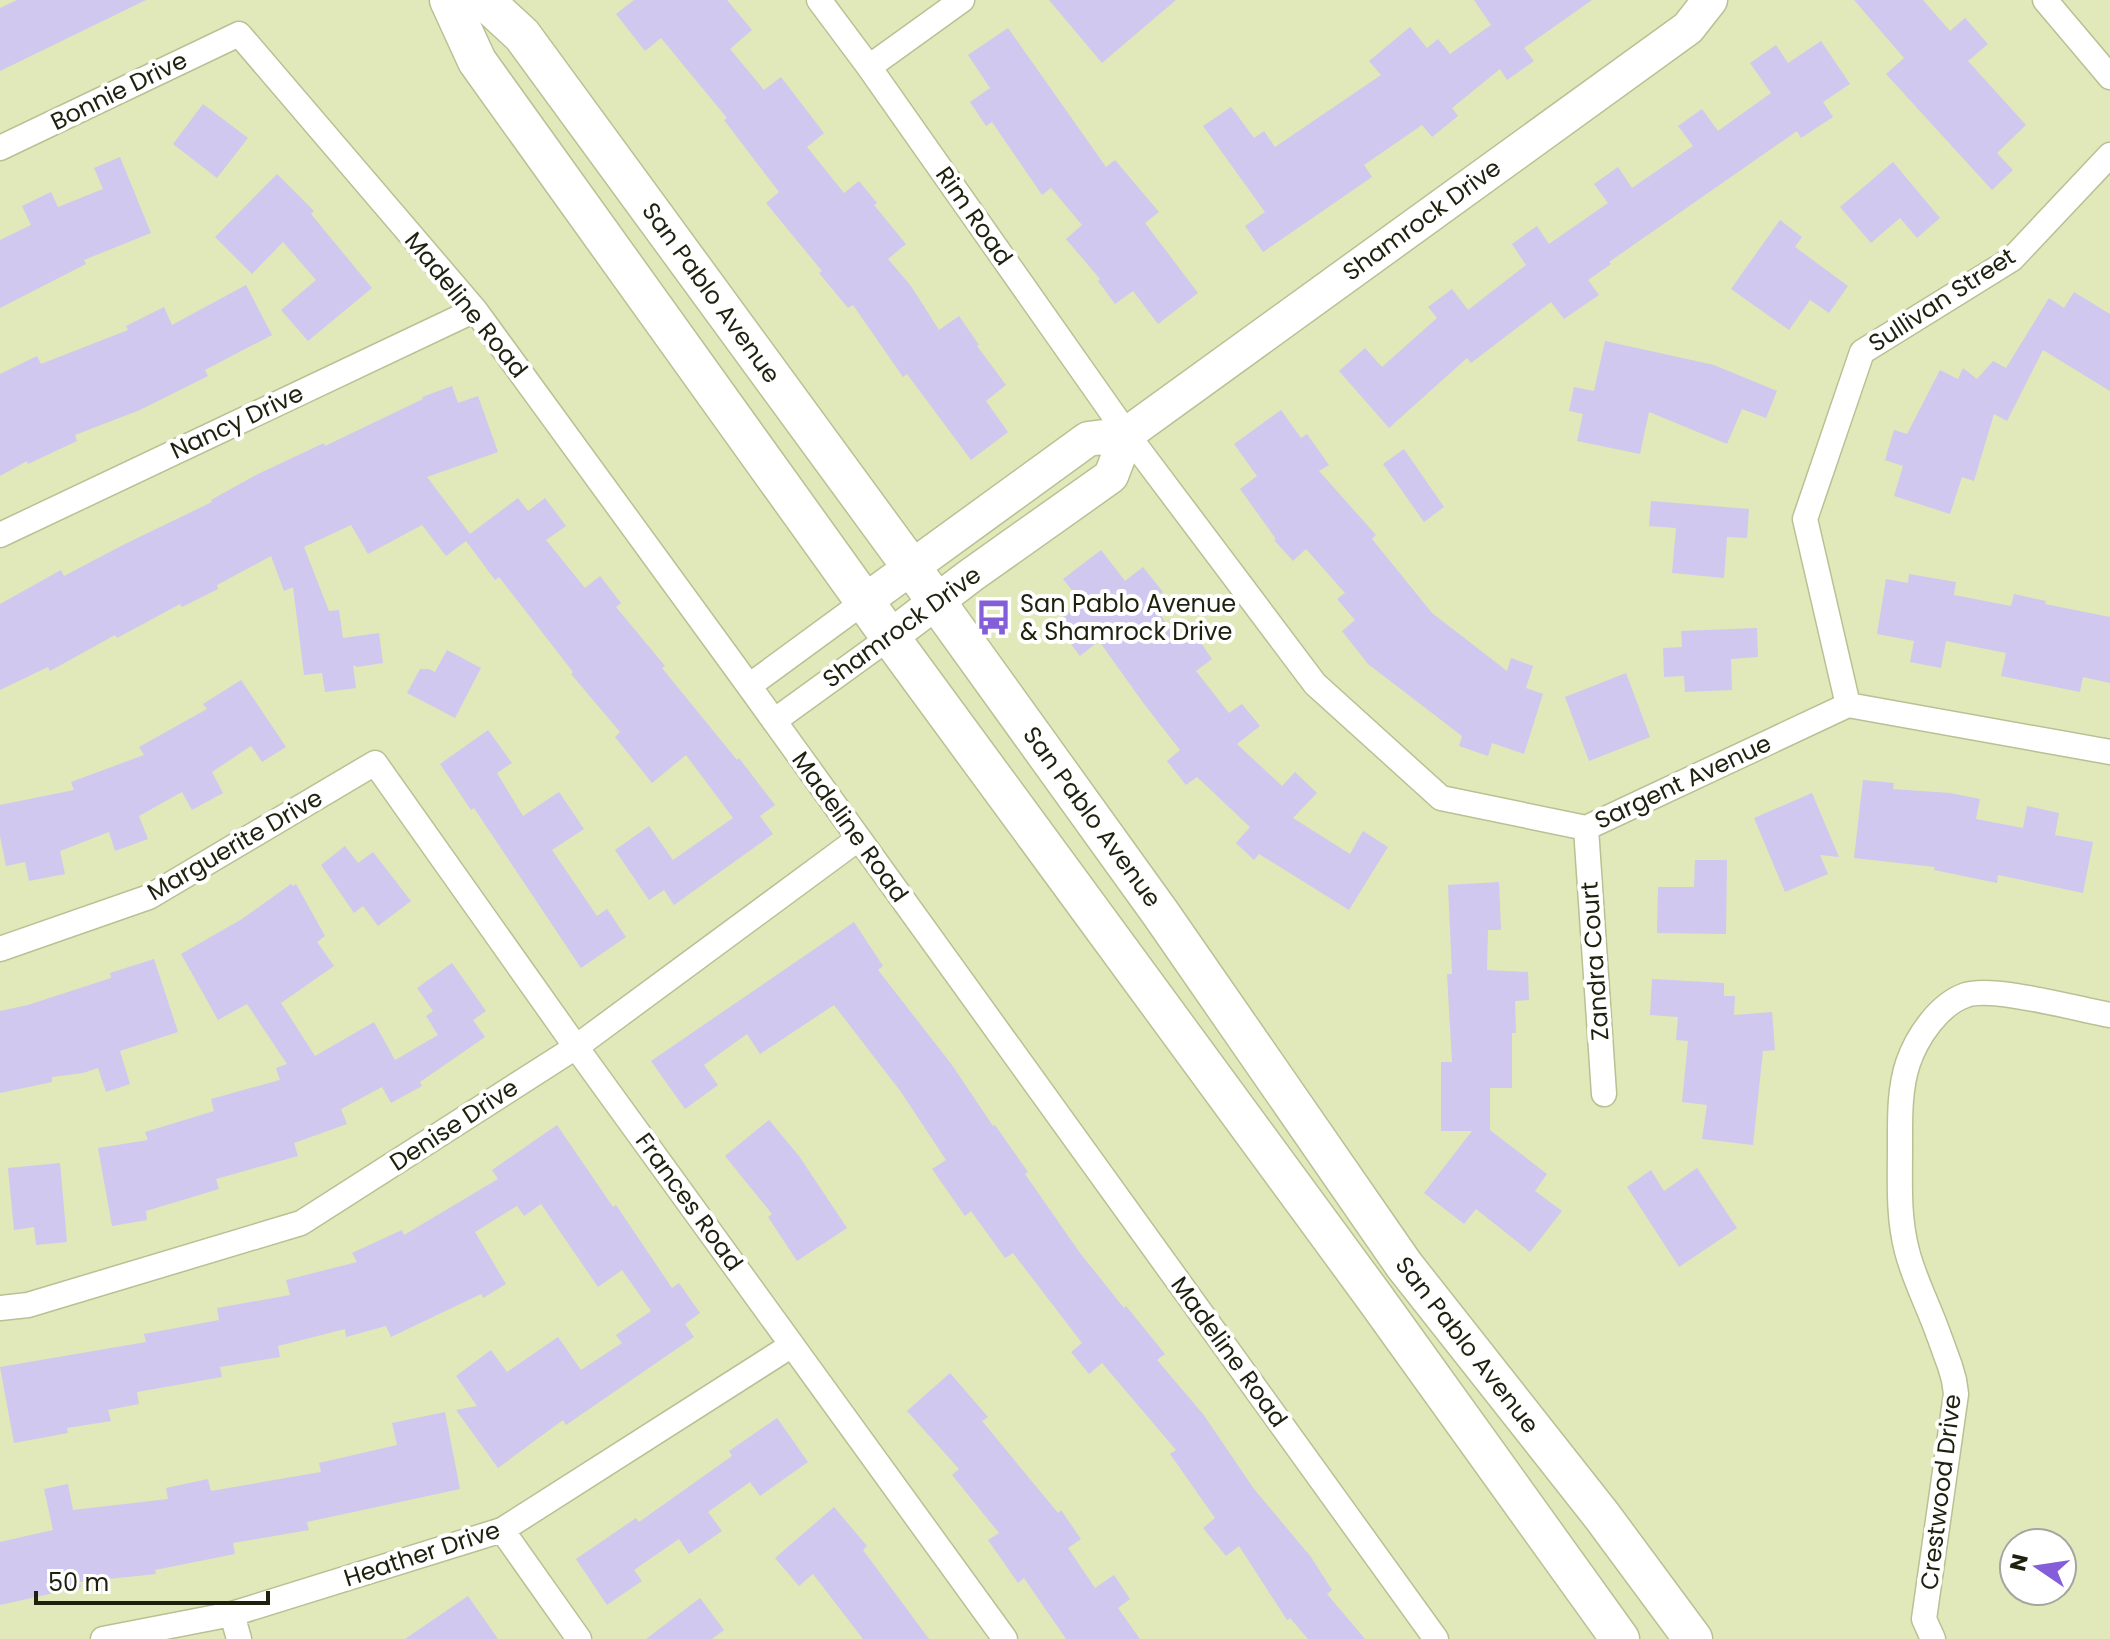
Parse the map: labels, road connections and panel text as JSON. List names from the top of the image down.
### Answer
{
  "streets": {
    "main road": ["San Pablo Avenue"],
    "street": [
      "Bonnie Drive",
      "Rim Road",
      "Shamrock Drive",
      "Sullivan Street",
      "Madeline Road",
      "Nancy Drive",
      "Sargent Avenue",
      "Marguerite Drive",
      "Zandra Court",
      "Denise Drive",
      "Frances Road",
      "Crestwood Drive",
      "Heather Drive"
    ]
  },
  "crossings": [
    ["Bonnie Drive", "Madeline Road"],
    ["Rim Road", "Shamrock Drive"],
    ["Rim Road", "Sargent Avenue"],
    ["Shamrock Drive", "San Pablo Avenue"],
    ["Shamrock Drive", "Madeline Road"],
    ["Shamrock Drive", "Sargent Avenue"],
    ["Sullivan Street", "Sargent Avenue"],
    ["Madeline Road", "Nancy Drive"],
    ["Madeline Road", "Denise Drive"],
    ["Sargent Avenue", "Zandra Court"],
    ["Marguerite Drive", "Frances Road"],
    ["Denise Drive", "Frances Road"],
    ["Frances Road", "Heather Drive"]
  ],
  "places": {
    "bus stop": ["San Pablo Avenue & Shamrock Drive"]
  },
  "scale_bar": "50 m",
  "north": "left"
}
